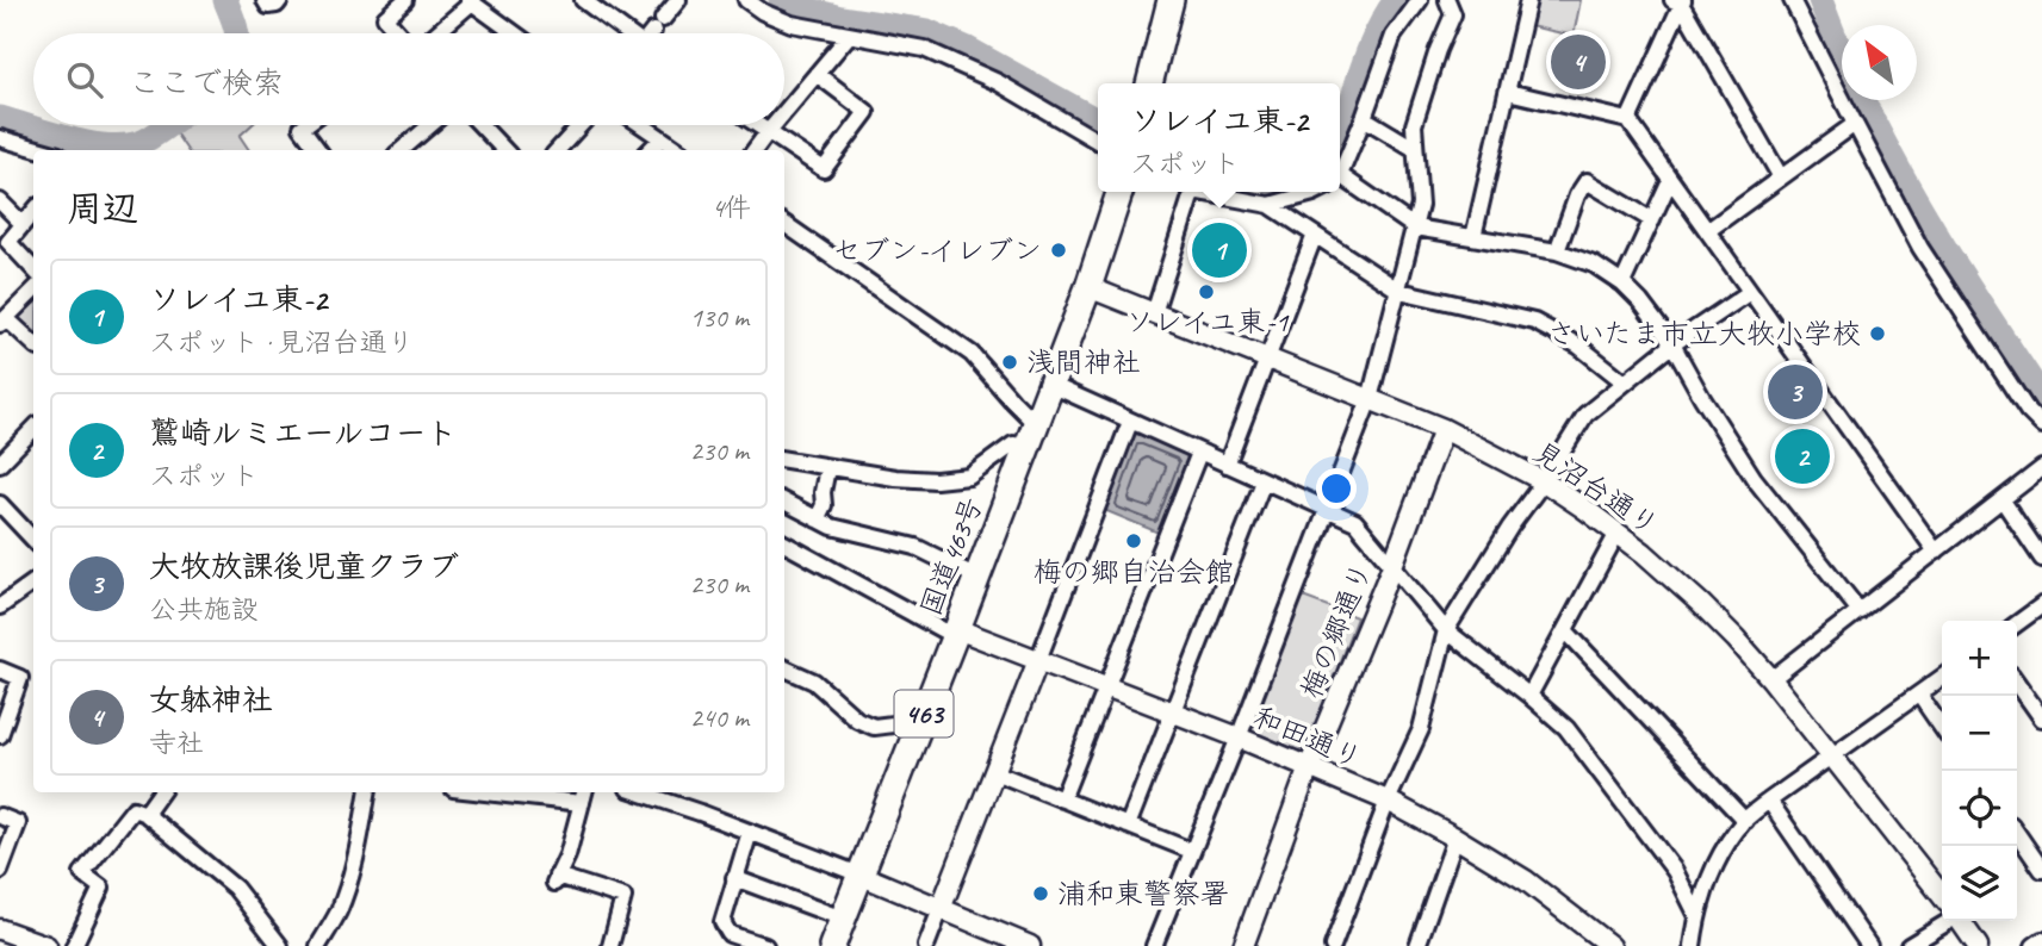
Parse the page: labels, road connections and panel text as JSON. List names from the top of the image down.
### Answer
{
  "streets": {
    "highway": ["国道463号", "463"],
    "street": ["見沼台通り", "梅の郷通り", "和田通り"]
  },
  "crossings": [
    ["見沼台通り", "国道463号"],
    ["見沼台通り", "梅の郷通り"],
    ["国道463号", "和田通り"],
    ["梅の郷通り", "和田通り"]
  ],
  "places": [
    "セブン-イレブン",
    "ソレイユ東-1",
    "さいたま市立大牧小学校",
    "浅間神社",
    "梅の郷自治会館",
    "浦和東警察署"
  ],
  "north": "top left",
  "page": {
    "pins": [
      "4",
      "1",
      "3",
      "2"
    ],
    "search": "ここで検索",
    "popup": ["ソレイユ東-2", "スポット"],
    "heading": ["周辺", "4件"],
    "list": [
      {
        "mark": "1",
        "name": "ソレイユ東-2",
        "note": "スポット · 見沼台通り",
        "value": "130 m"
      },
      {
        "mark": "2",
        "name": "鷲崎ルミエールコート",
        "note": "スポット",
        "value": "230 m"
      },
      {
        "mark": "3",
        "name": "大牧放課後児童クラブ",
        "note": "公共施設",
        "value": "230 m"
      },
      {
        "mark": "4",
        "name": "女躰神社",
        "note": "寺社",
        "value": "240 m"
      }
    ],
    "map_buttons": ["+", "−"]
  }
}
